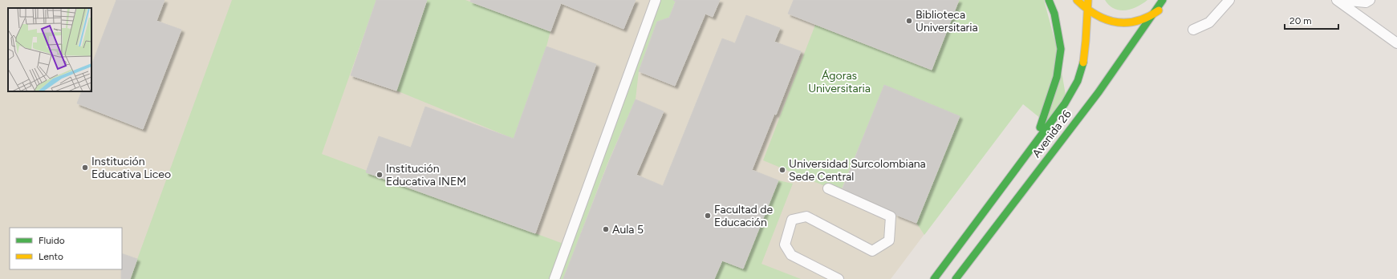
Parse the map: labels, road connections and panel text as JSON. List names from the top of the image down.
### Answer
{
  "streets": {
    "main road": ["Avenida 26"]
  },
  "parks": ["Ágoras Universitaria"],
  "places": [
    "Biblioteca Universitaria",
    "Institución Educativa Liceo",
    "Universidad Surcolombiana Sede Central",
    "Institución Educativa INEM",
    "Facultad de Educación",
    "Aula 5"
  ],
  "legend": ["Fluido", "Lento"],
  "scale_bar": "20 m"
}
